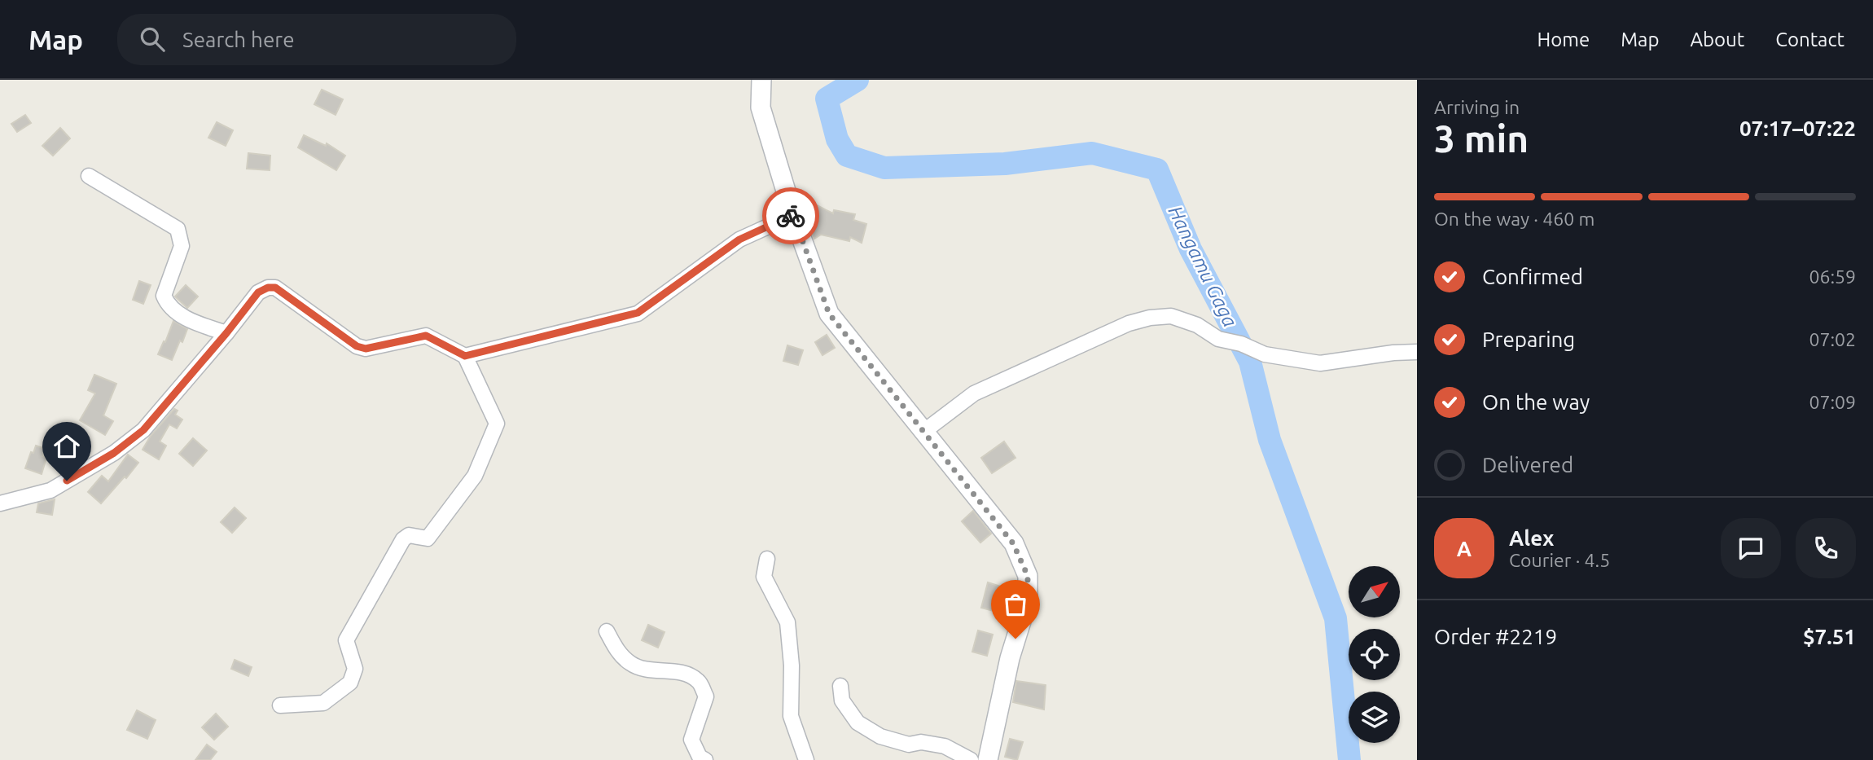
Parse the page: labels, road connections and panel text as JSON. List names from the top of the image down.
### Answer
{
  "water": ["Hangamu Gaga"],
  "north": "top right",
  "page": {
    "header": "Map",
    "search": "Search here",
    "nav": [
      "Home",
      "Map",
      "About",
      "Contact"
    ],
    "heading": ["3 min", "Arriving in", "07:17–07:22"],
    "panel": [
      "Alex",
      "Courier · 4.5",
      "Order #2219",
      "$7.51"
    ],
    "bar": "On the way · 460 m",
    "list": [
      ["Confirmed", "06:59"],
      ["Preparing", "07:02"],
      ["On the way", "07:09"],
      "Delivered"
    ],
    "round": "A"
  }
}
